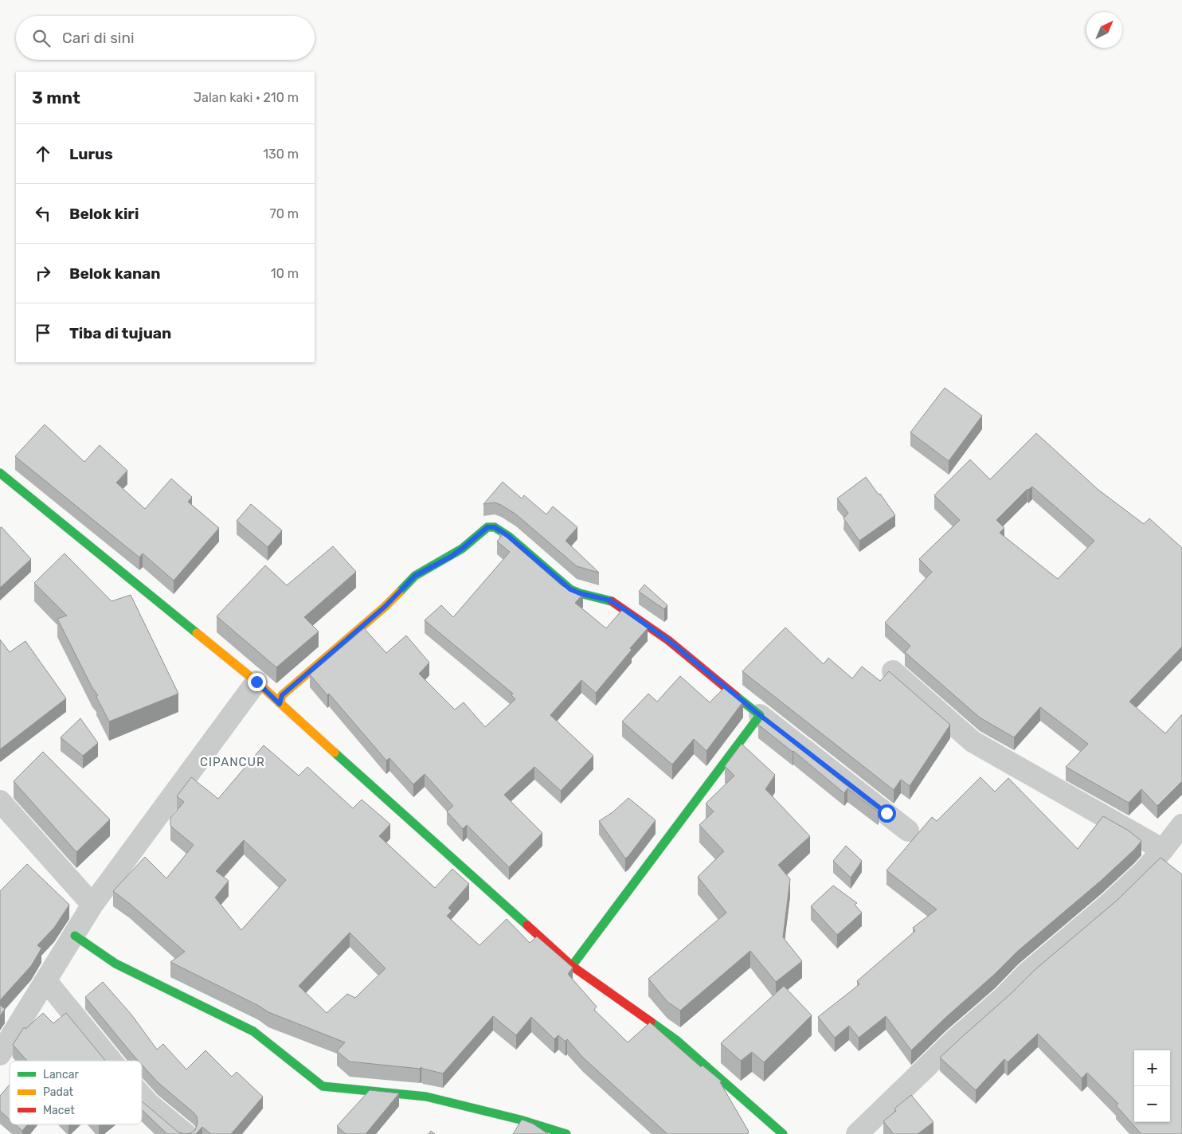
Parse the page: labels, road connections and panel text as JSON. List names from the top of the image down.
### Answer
{
  "districts": ["CIPANCUR"],
  "legend": ["Lancar", "Padat", "Macet"],
  "north": "top right",
  "page": {
    "search": "Cari di sini",
    "heading": ["3 mnt", "Jalan kaki · 210 m"],
    "list": [
      ["Lurus", "130 m"],
      ["Belok kiri", "70 m"],
      ["Belok kanan", "10 m"],
      "Tiba di tujuan"
    ],
    "map_buttons": ["+", "−"]
  }
}
